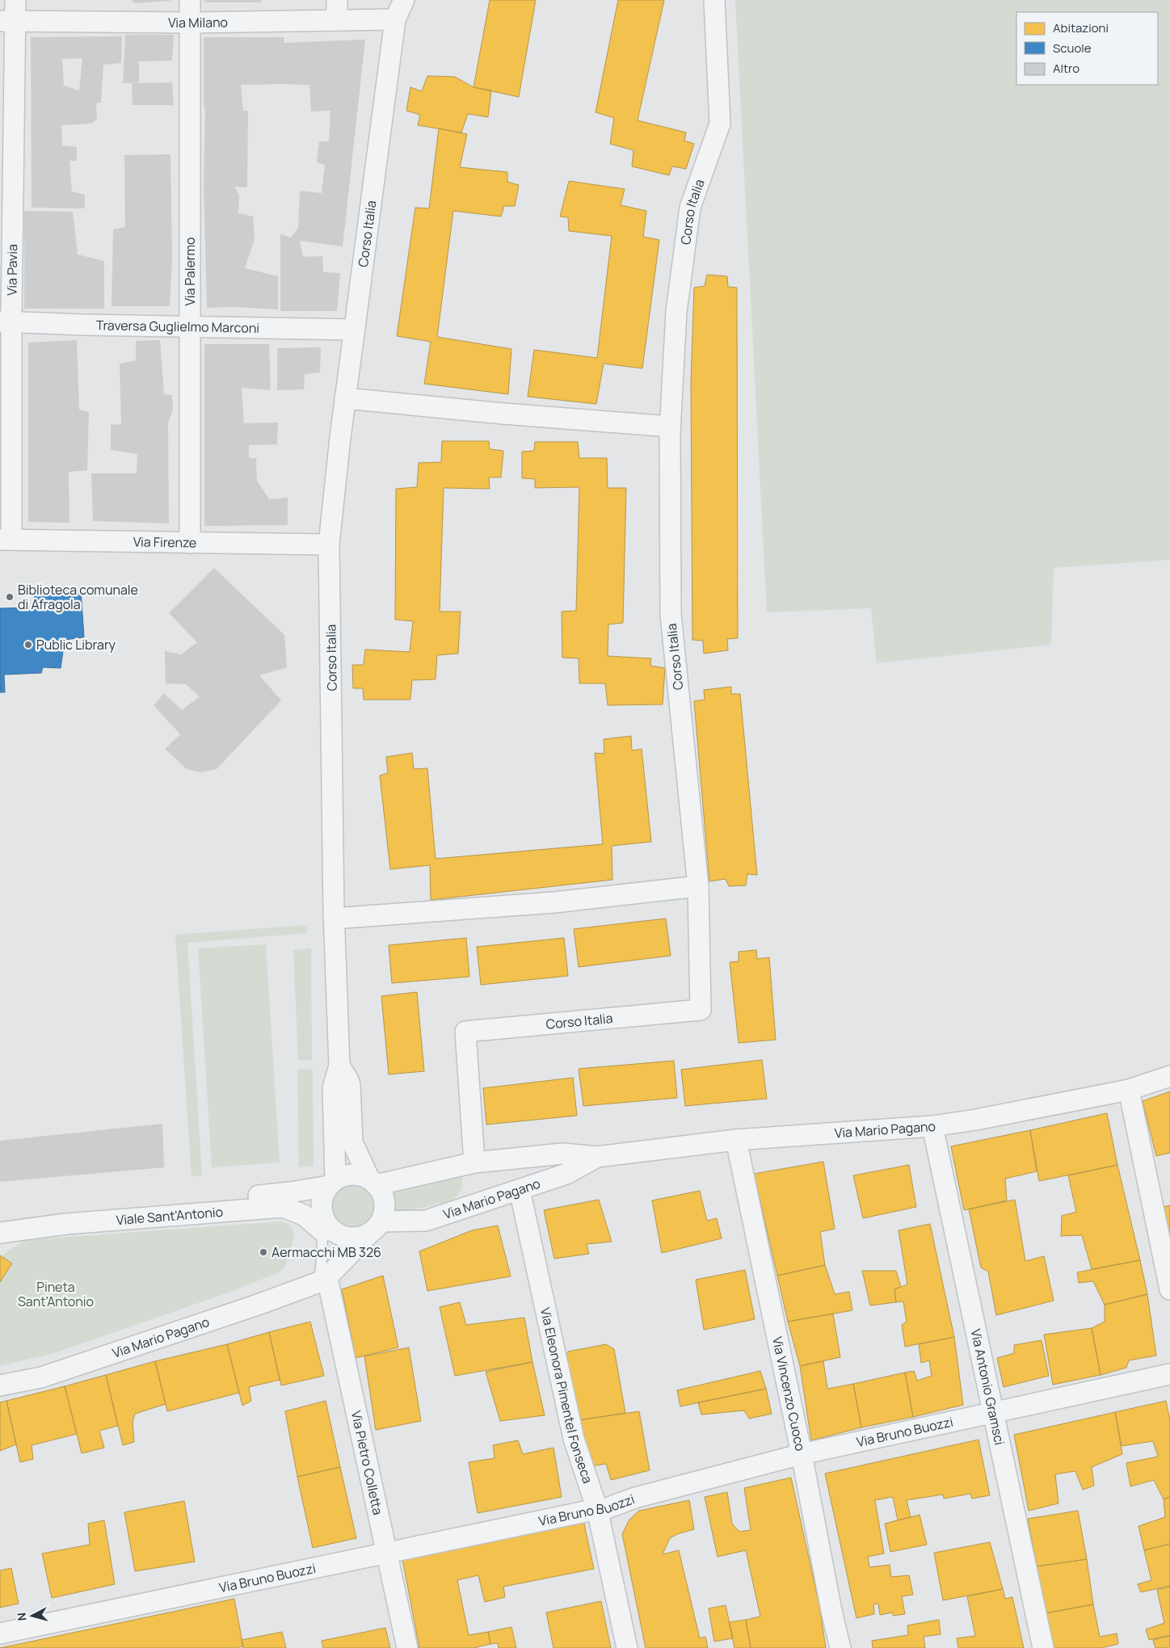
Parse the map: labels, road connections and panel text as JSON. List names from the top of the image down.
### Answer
{
  "streets": {
    "street": [
      "Via Milano",
      "Corso Italia",
      "Via Pavia",
      "Via Palermo",
      "Traversa Guglielmo Marconi",
      "Via Firenze",
      "Via Mario Pagano",
      "Viale Sant'Antonio",
      "Via Antonio Gramsci",
      "Via Vincenzo Cuoco",
      "Via Eleonora Pimentel Fonseca",
      "Via Bruno Buozzi",
      "Via Pietro Colletta"
    ]
  },
  "crossings": [
    ["Via Milano", "Corso Italia"],
    ["Via Milano", "Via Pavia"],
    ["Via Milano", "Via Palermo"],
    ["Corso Italia", "Traversa Guglielmo Marconi"],
    ["Corso Italia", "Via Firenze"],
    ["Corso Italia", "Via Mario Pagano"],
    ["Corso Italia", "Viale Sant'Antonio"],
    ["Via Pavia", "Traversa Guglielmo Marconi"],
    ["Via Pavia", "Via Firenze"],
    ["Via Palermo", "Traversa Guglielmo Marconi"],
    ["Via Palermo", "Via Firenze"],
    ["Via Mario Pagano", "Viale Sant'Antonio"],
    ["Via Mario Pagano", "Via Antonio Gramsci"],
    ["Via Mario Pagano", "Via Vincenzo Cuoco"],
    ["Via Mario Pagano", "Via Eleonora Pimentel Fonseca"],
    ["Via Mario Pagano", "Via Pietro Colletta"],
    ["Via Antonio Gramsci", "Via Bruno Buozzi"],
    ["Via Vincenzo Cuoco", "Via Bruno Buozzi"],
    ["Via Eleonora Pimentel Fonseca", "Via Bruno Buozzi"],
    ["Via Bruno Buozzi", "Via Pietro Colletta"]
  ],
  "parks": ["Pineta Sant'Antonio"],
  "places": ["Biblioteca comunale di Afragola", "Public Library", "Aermacchi MB 326"],
  "legend": ["Abitazioni", "Scuole", "Altro"],
  "north": "left"
}
